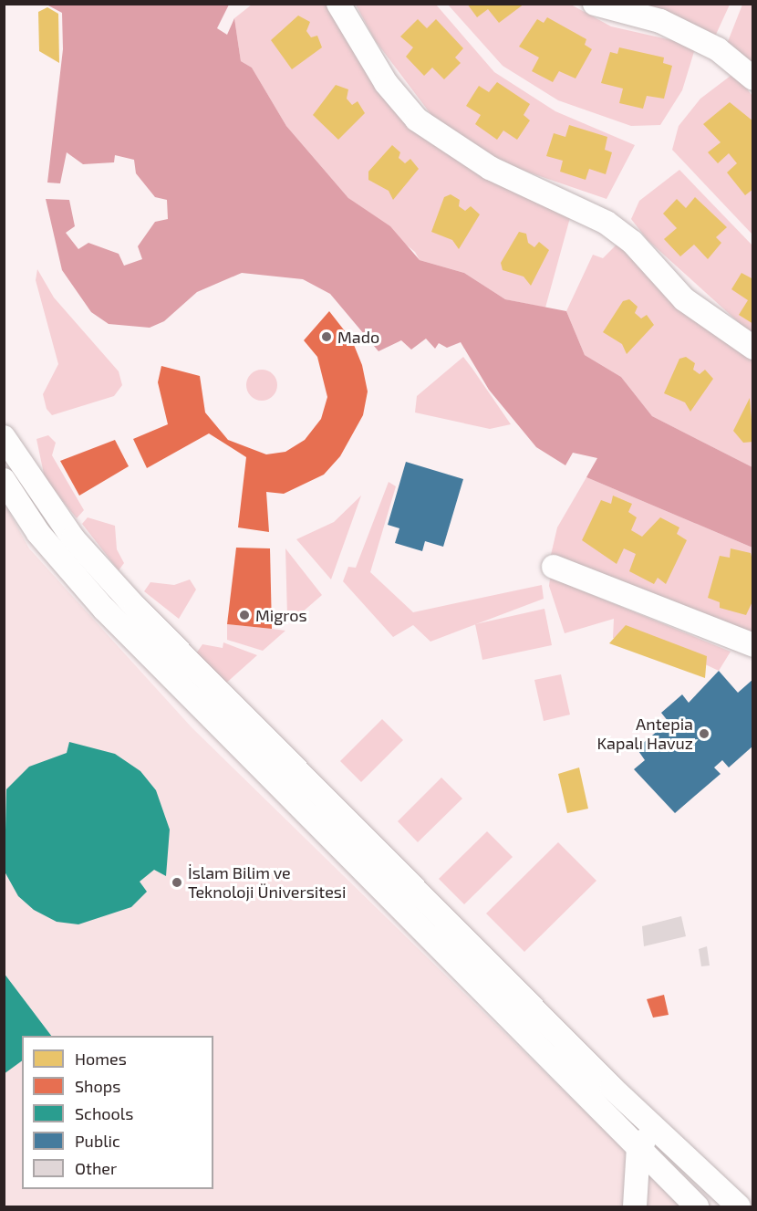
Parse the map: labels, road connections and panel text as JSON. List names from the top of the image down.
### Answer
{
  "places": [
    "Mado",
    "Migros",
    "Antepia Kapalı Havuz",
    "İslam Bilim ve Teknoloji Üniversitesi"
  ],
  "legend": [
    "Homes",
    "Shops",
    "Schools",
    "Public",
    "Other"
  ]
}
